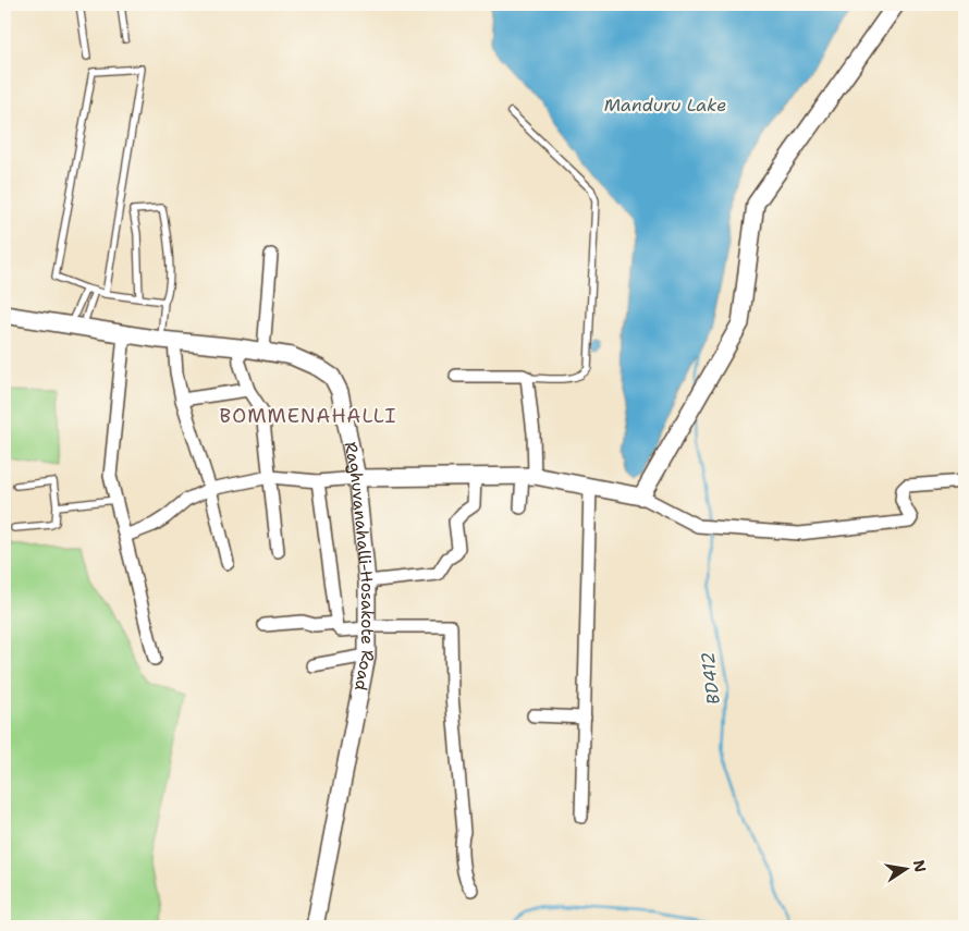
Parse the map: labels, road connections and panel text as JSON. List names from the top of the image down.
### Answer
{
  "streets": {
    "main road": ["Raghuvanahalli-Hosakote Road"]
  },
  "districts": ["BOMMENAHALLI"],
  "water": ["Manduru Lake", "BD412"],
  "north": "right"
}
